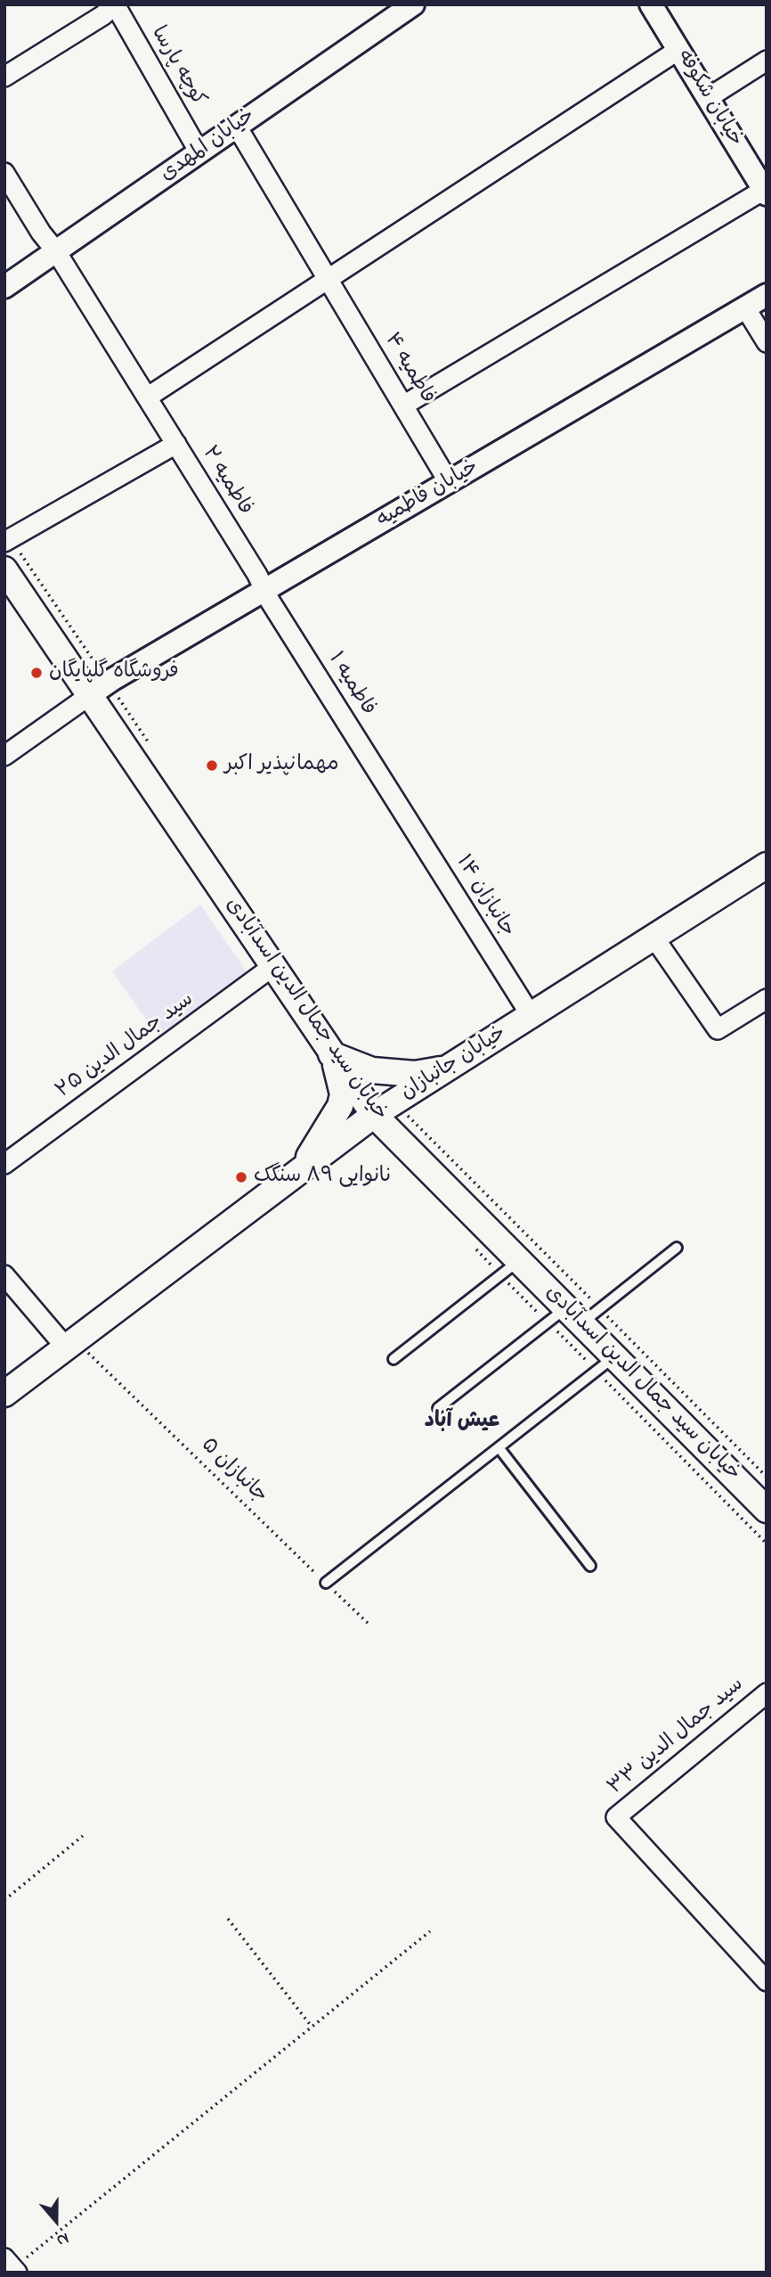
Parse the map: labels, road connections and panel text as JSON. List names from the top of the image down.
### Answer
{
  "streets": {
    "main road": ["خیابان سید جمال الدین اسدآبادی", "خیابان جانبازان"],
    "street": [
      "کوچه پارسا",
      "خیابان شکوفه",
      "خیابان المهدی",
      "فاطمیه ۴",
      "فاطمیه ۲",
      "خیابان فاطمیه",
      "فاطمیه ۱",
      "جانبازان ۱۴",
      "سید جمال الدین ۲۵",
      "سید جمال الدین ۳۳"
    ],
    "path": ["جانبازان ۵"]
  },
  "crossings": [
    ["کوچه پارسا", "خیابان المهدی"],
    ["خیابان المهدی", "فاطمیه ۴"],
    ["خیابان المهدی", "فاطمیه ۲"],
    ["فاطمیه ۴", "خیابان فاطمیه"],
    ["فاطمیه ۲", "خیابان فاطمیه"],
    ["فاطمیه ۲", "فاطمیه ۱"],
    ["خیابان فاطمیه", "فاطمیه ۱"],
    ["خیابان فاطمیه", "خیابان سید جمال الدین اسدآبادی"],
    ["فاطمیه ۱", "جانبازان ۱۴"],
    ["جانبازان ۱۴", "خیابان جانبازان"],
    ["خیابان سید جمال الدین اسدآبادی", "سید جمال الدین ۲۵"],
    ["خیابان سید جمال الدین اسدآبادی", "خیابان جانبازان"],
    ["خیابان جانبازان", "جانبازان ۵"]
  ],
  "districts": ["عیش آباد"],
  "places": ["فروشگاه گلپایگان", "مهمانپذیر اکبر", "نانوایی ۸۹ سنگک"],
  "north": "bottom"
}
